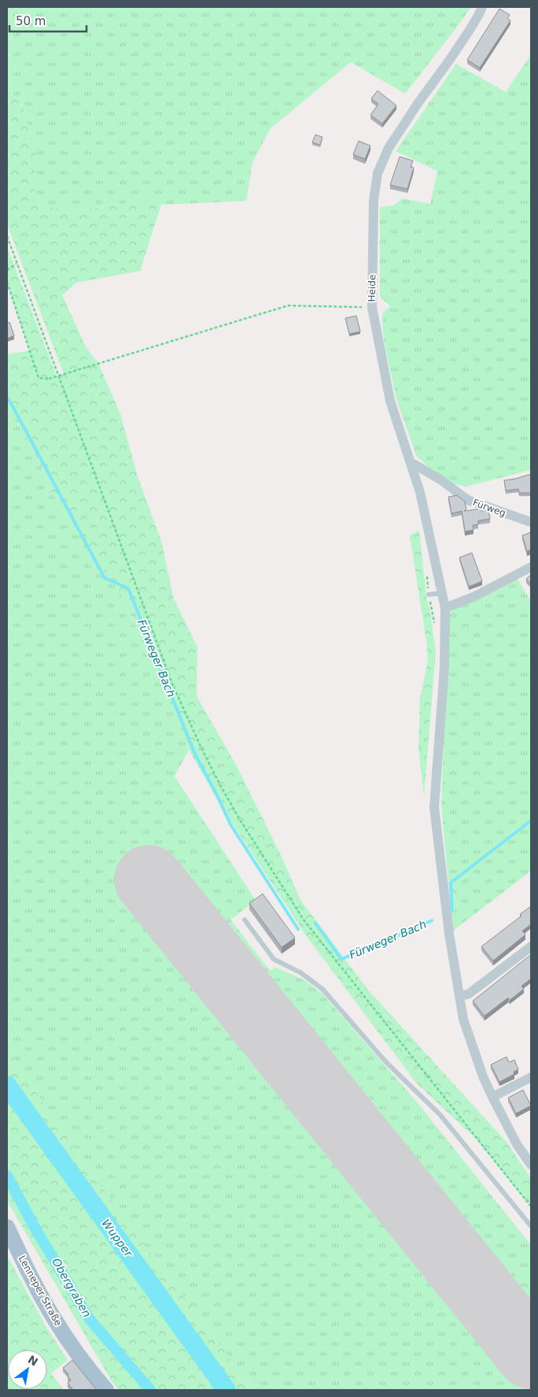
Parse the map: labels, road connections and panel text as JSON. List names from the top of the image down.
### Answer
{
  "streets": {
    "main road": ["Lenneper Straße"],
    "street": ["Heide", "Fürweg"]
  },
  "water": ["Fürweger Bach", "Wupper", "Obergraben"],
  "scale_bar": "50 m",
  "north": "top right"
}
